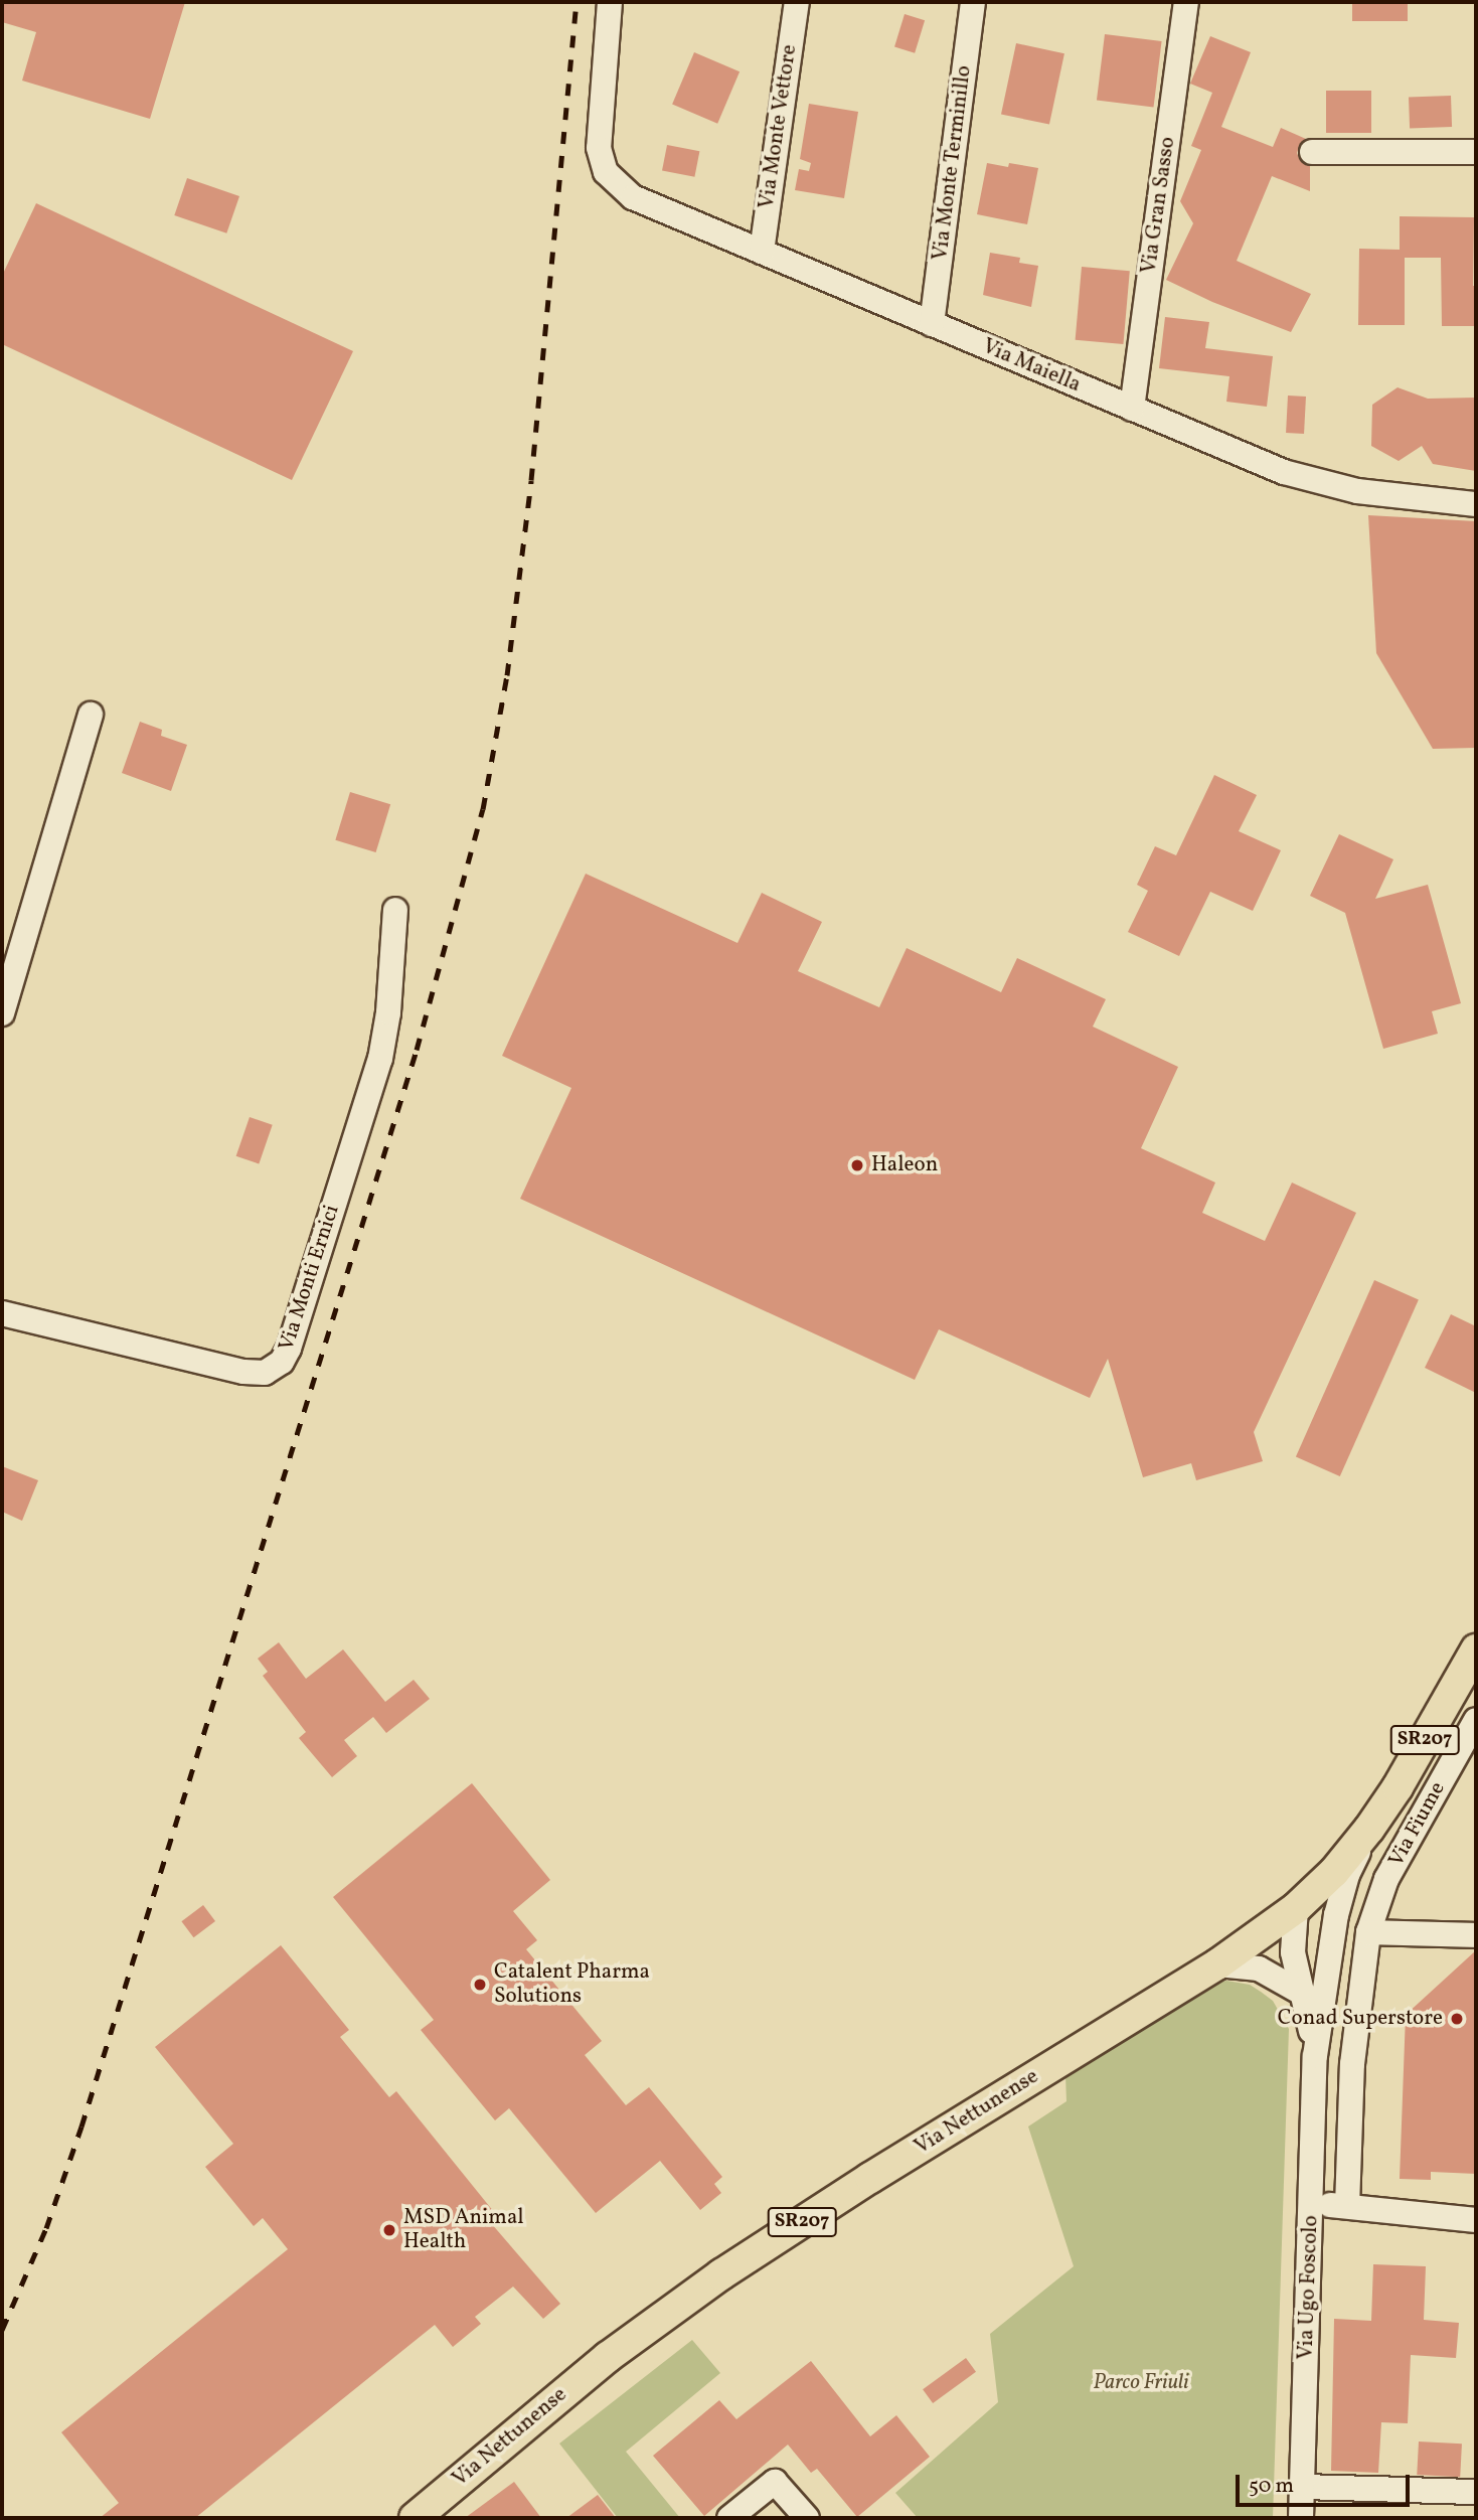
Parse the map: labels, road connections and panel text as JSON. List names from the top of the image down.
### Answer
{
  "streets": {
    "main road": ["SR207", "Via Nettunense"],
    "street": [
      "Via Monte Vettore",
      "Via Monte Terminillo",
      "Via Gran Sasso",
      "Via Maiella",
      "Via Monti Ernici",
      "Via Fiume",
      "Via Ugo Foscolo"
    ]
  },
  "crossings": [
    ["Via Monte Vettore", "Via Maiella"],
    ["Via Monte Terminillo", "Via Maiella"],
    ["Via Gran Sasso", "Via Maiella"],
    ["Via Nettunense", "Via Ugo Foscolo"]
  ],
  "parks": ["Parco Friuli"],
  "places": [
    "Haleon",
    "Catalent Pharma Solutions",
    "Conad Superstore",
    "MSD Animal Health"
  ],
  "scale_bar": "50 m"
}
